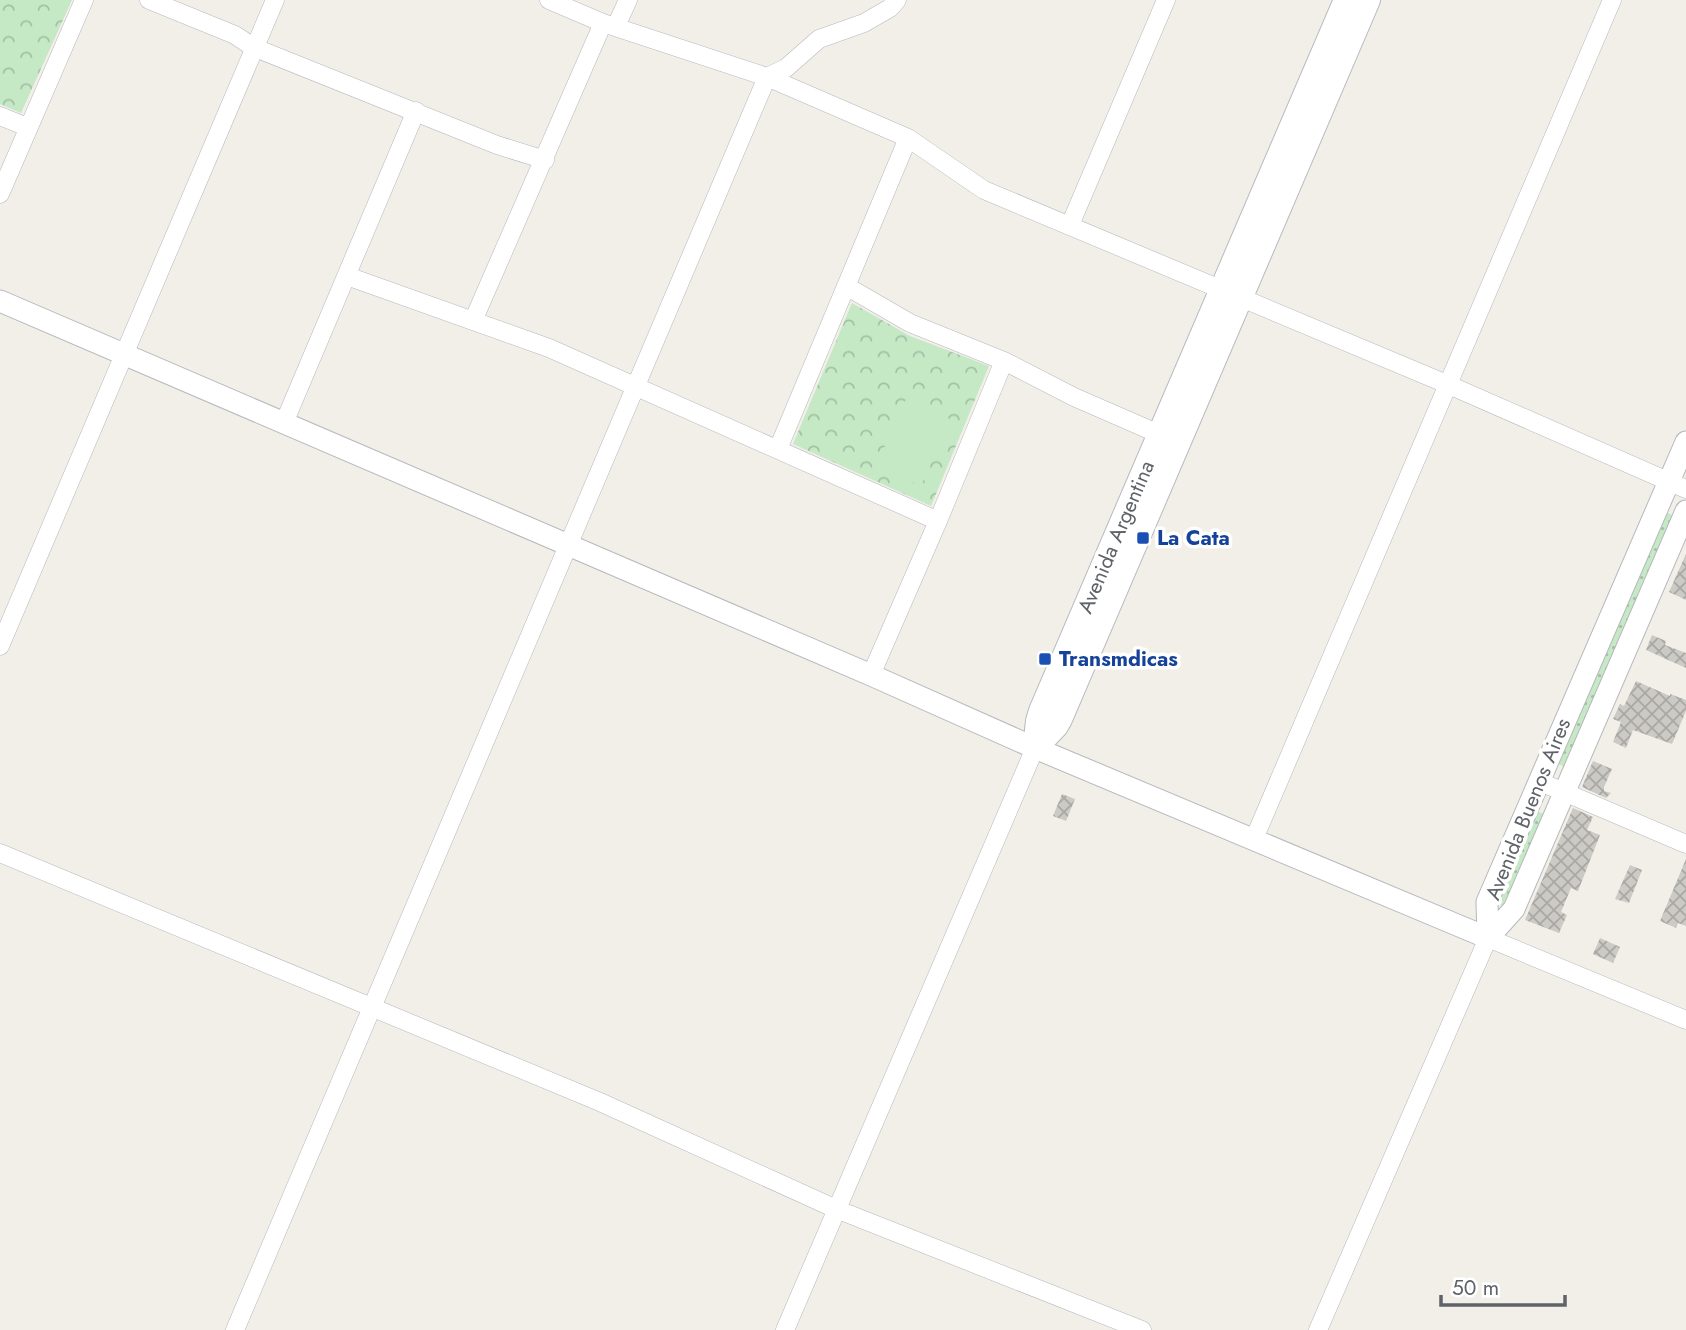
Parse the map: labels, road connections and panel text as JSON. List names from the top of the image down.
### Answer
{
  "streets": {
    "main road": ["Avenida Argentina"],
    "street": ["Avenida Buenos Aires"]
  },
  "places": {
    "transit": ["La Cata", "Transmdicas"]
  },
  "scale_bar": "50 m"
}
